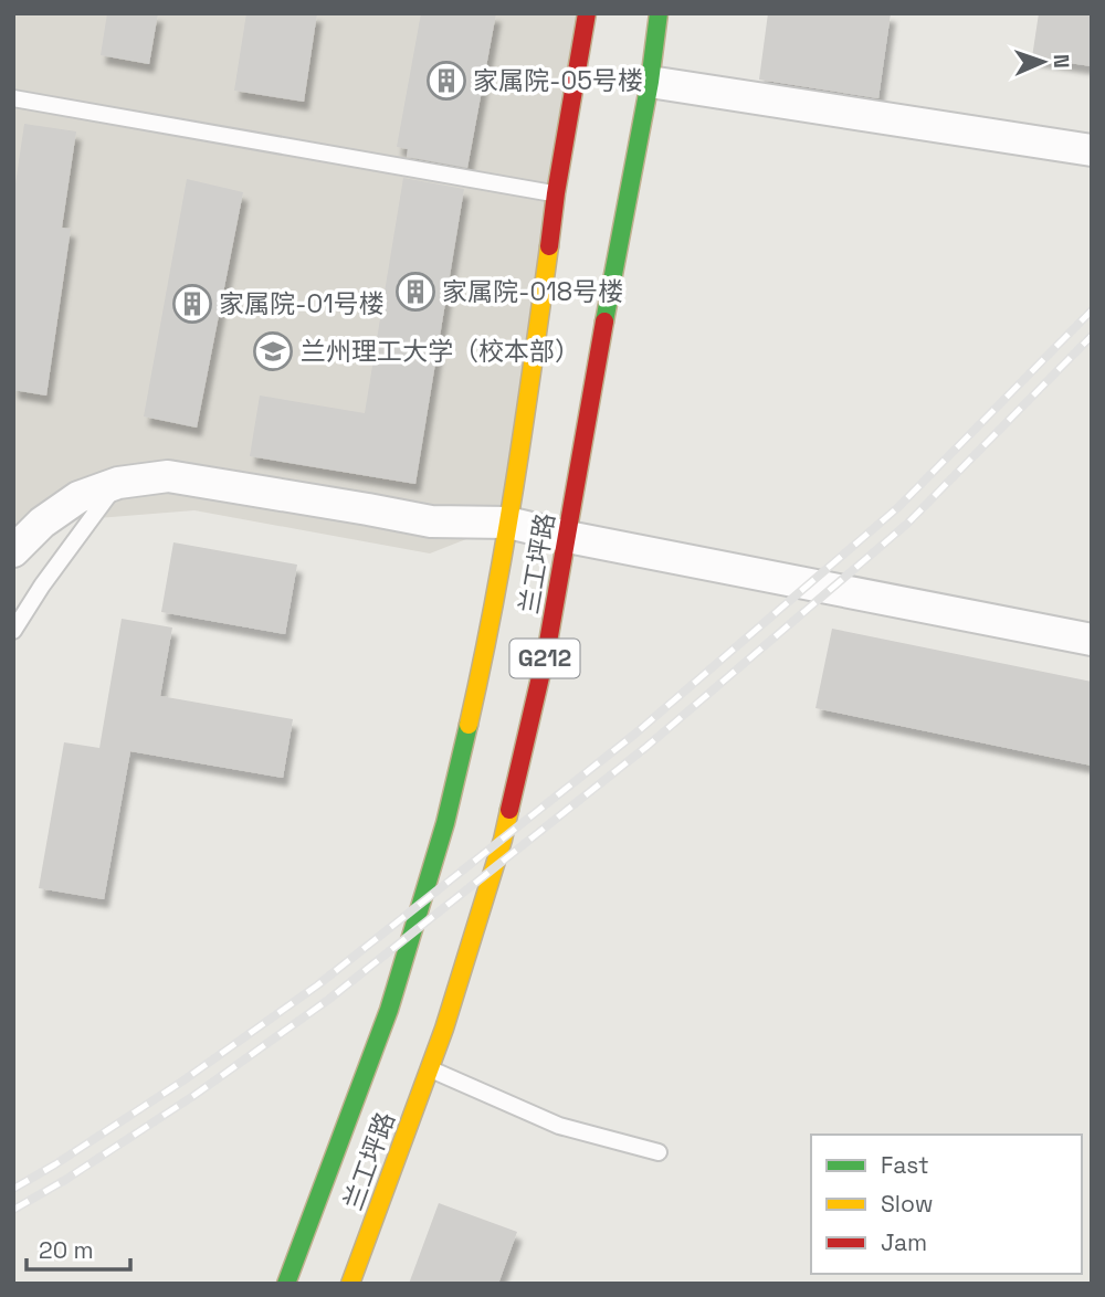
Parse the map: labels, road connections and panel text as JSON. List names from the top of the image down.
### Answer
{
  "streets": {
    "highway": ["兰工坪路", "G212"]
  },
  "places": {
    "building": ["家属院-05号楼", "家属院-018号楼", "家属院-01号楼"],
    "school or university": ["兰州理工大学（校本部）"]
  },
  "legend": ["Fast", "Slow", "Jam"],
  "scale_bar": "20 m",
  "north": "right"
}
